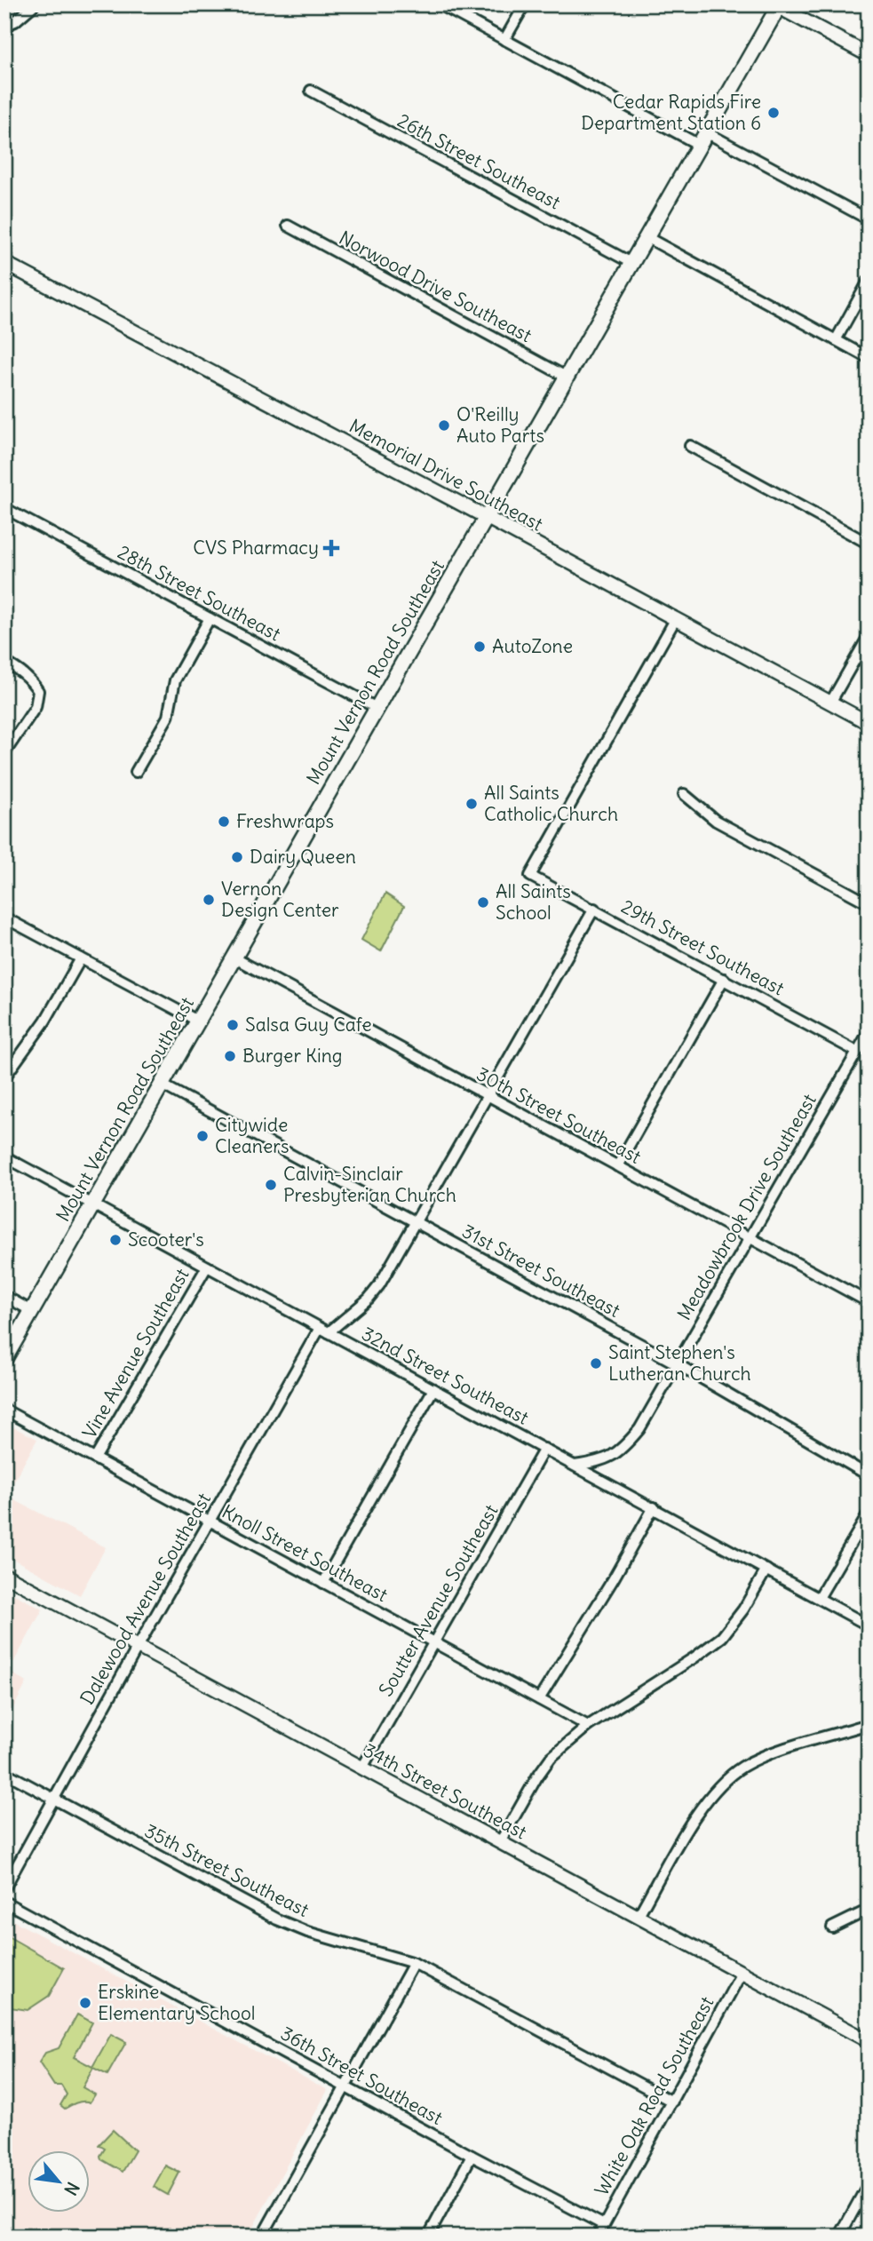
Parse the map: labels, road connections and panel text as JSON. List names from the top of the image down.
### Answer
{
  "streets": {
    "main road": ["Mount Vernon Road Southeast"],
    "street": [
      "26th Street Southeast",
      "Norwood Drive Southeast",
      "Memorial Drive Southeast",
      "28th Street Southeast",
      "29th Street Southeast",
      "30th Street Southeast",
      "Meadowbrook Drive Southeast",
      "31st Street Southeast",
      "Vine Avenue Southeast",
      "32nd Street Southeast",
      "Knoll Street Southeast",
      "Dalewood Avenue Southeast",
      "Soutter Avenue Southeast",
      "34th Street Southeast",
      "35th Street Southeast",
      "36th Street Southeast",
      "White Oak Road Southeast"
    ]
  },
  "crossings": [
    ["26th Street Southeast", "Mount Vernon Road Southeast"],
    ["Norwood Drive Southeast", "Mount Vernon Road Southeast"],
    ["Memorial Drive Southeast", "Mount Vernon Road Southeast"],
    ["Memorial Drive Southeast", "29th Street Southeast"],
    ["28th Street Southeast", "Mount Vernon Road Southeast"],
    ["Mount Vernon Road Southeast", "30th Street Southeast"],
    ["Mount Vernon Road Southeast", "31st Street Southeast"],
    ["Mount Vernon Road Southeast", "32nd Street Southeast"],
    ["29th Street Southeast", "Meadowbrook Drive Southeast"],
    ["29th Street Southeast", "Dalewood Avenue Southeast"],
    ["30th Street Southeast", "Meadowbrook Drive Southeast"],
    ["30th Street Southeast", "Dalewood Avenue Southeast"],
    ["Meadowbrook Drive Southeast", "31st Street Southeast"],
    ["Meadowbrook Drive Southeast", "32nd Street Southeast"],
    ["31st Street Southeast", "Dalewood Avenue Southeast"],
    ["Vine Avenue Southeast", "32nd Street Southeast"],
    ["Vine Avenue Southeast", "Knoll Street Southeast"],
    ["32nd Street Southeast", "Dalewood Avenue Southeast"],
    ["32nd Street Southeast", "Soutter Avenue Southeast"],
    ["Knoll Street Southeast", "Dalewood Avenue Southeast"],
    ["Knoll Street Southeast", "Soutter Avenue Southeast"],
    ["Dalewood Avenue Southeast", "34th Street Southeast"],
    ["Dalewood Avenue Southeast", "35th Street Southeast"],
    ["Soutter Avenue Southeast", "34th Street Southeast"],
    ["34th Street Southeast", "White Oak Road Southeast"],
    ["35th Street Southeast", "White Oak Road Southeast"],
    ["36th Street Southeast", "White Oak Road Southeast"]
  ],
  "places": {
    "other": [
      "Cedar Rapids Fire Department Station 6",
      "O'Reilly Auto Parts",
      "AutoZone",
      "All Saints Catholic Church",
      "Freshwraps",
      "Dairy Queen",
      "Vernon Design Center",
      "All Saints School",
      "Salsa Guy Cafe",
      "Burger King",
      "Citywide Cleaners",
      "Calvin-Sinclair Presbyterian Church",
      "Scooter's",
      "Saint Stephen's Lutheran Church",
      "Erskine Elementary School"
    ],
    "health": ["CVS Pharmacy"]
  },
  "north": "bottom right"
}
